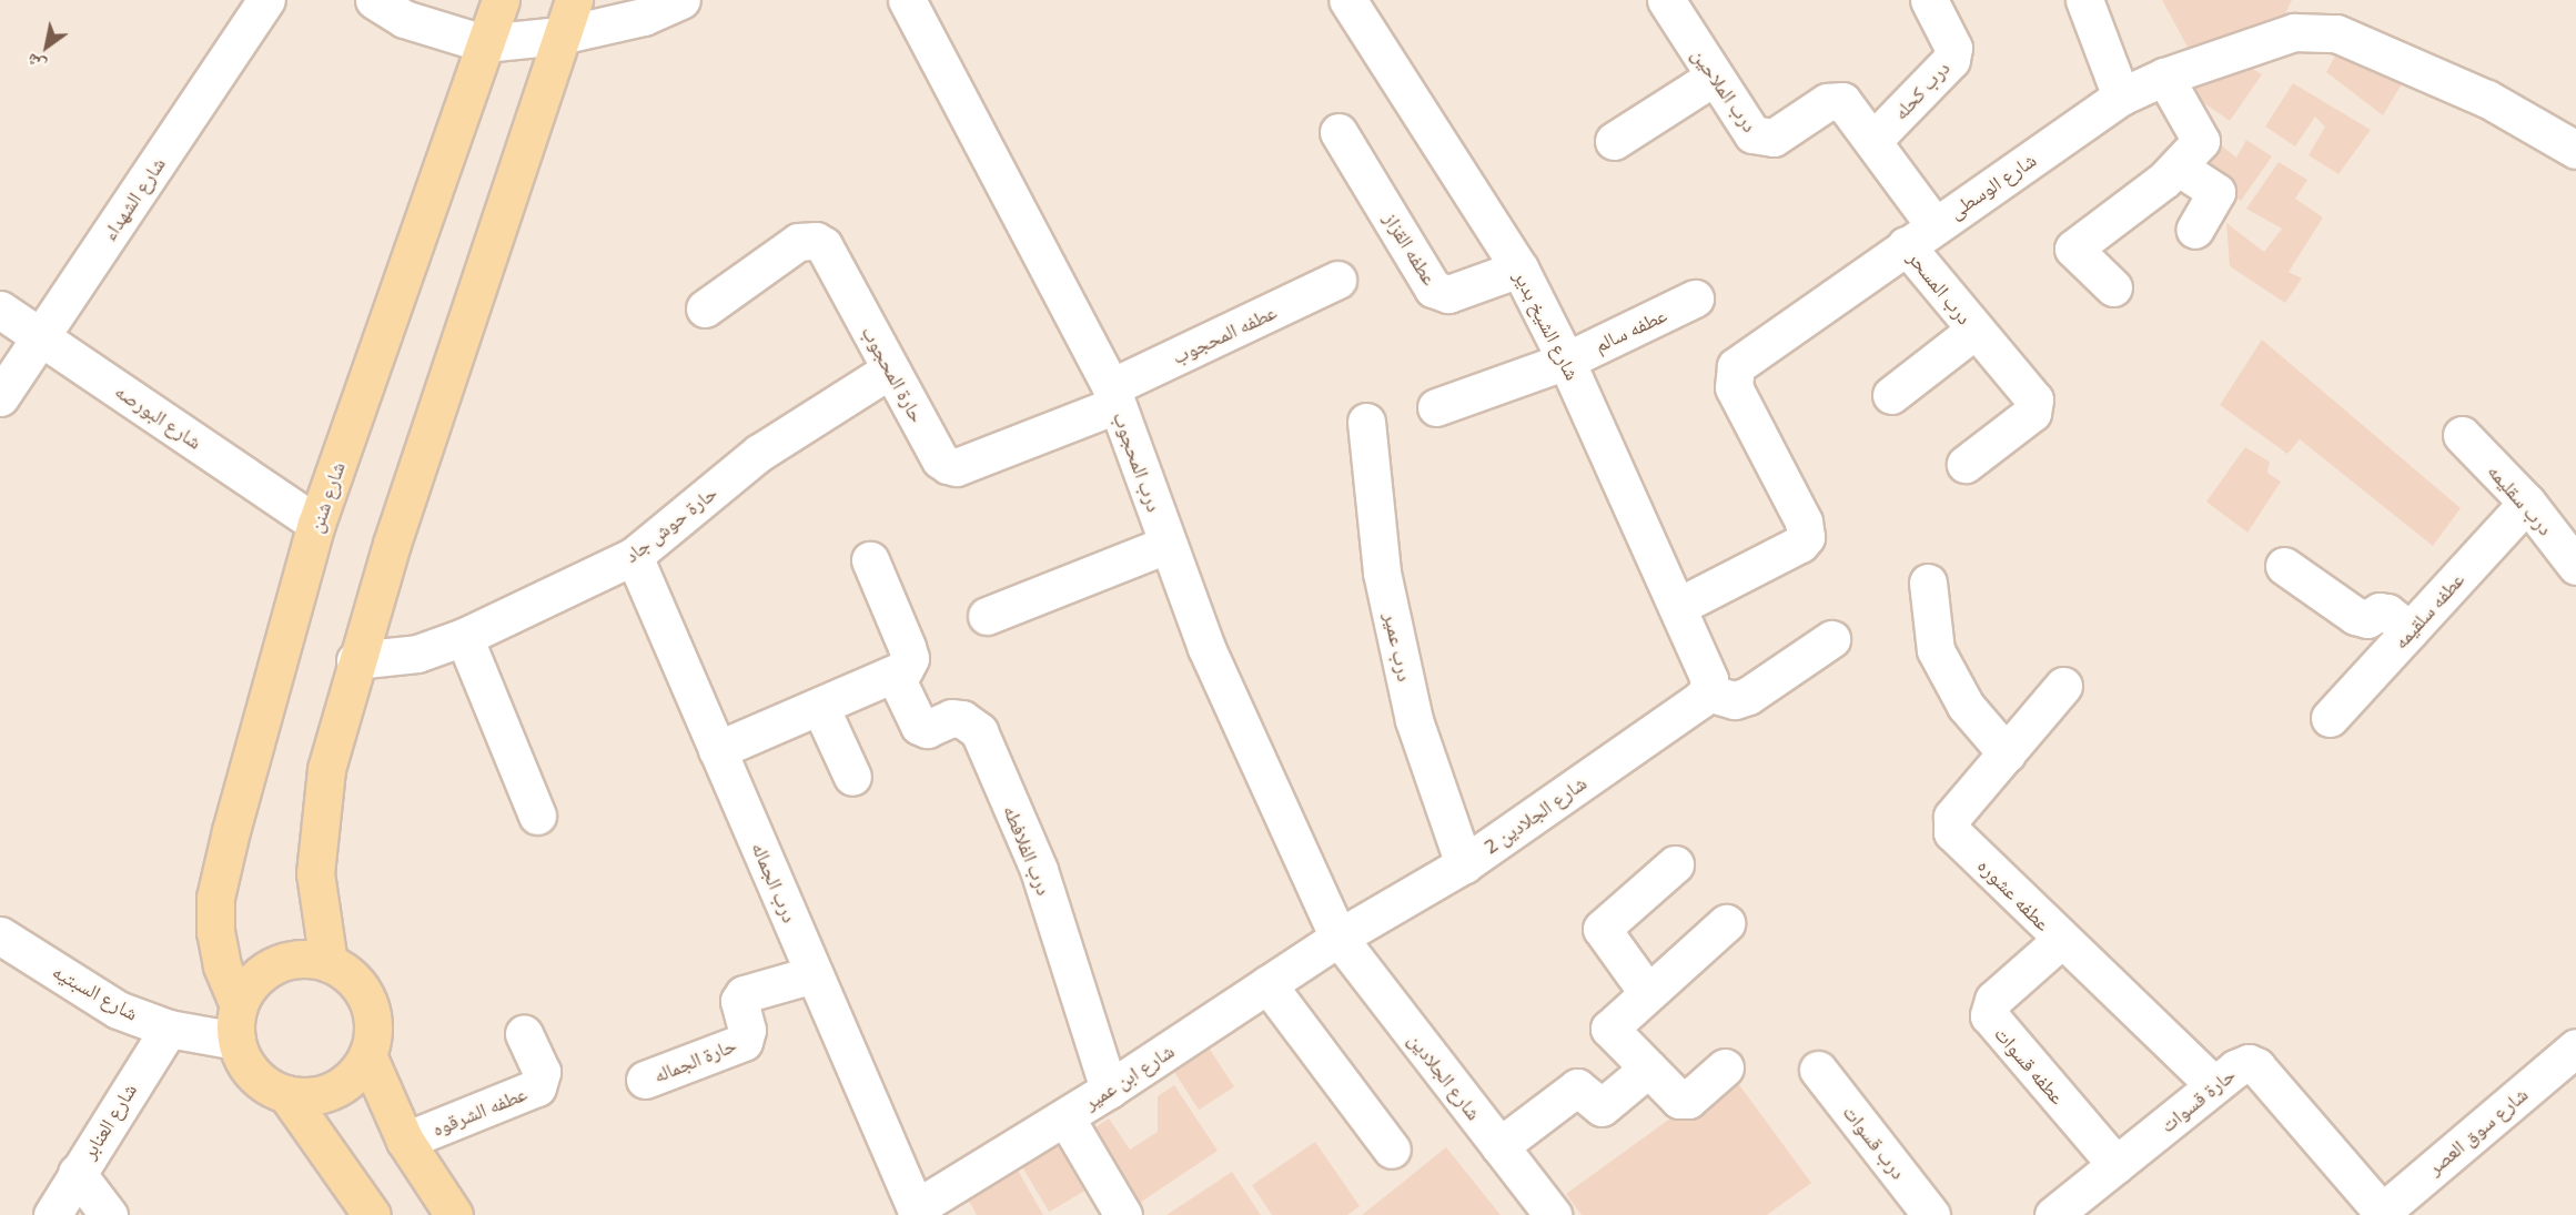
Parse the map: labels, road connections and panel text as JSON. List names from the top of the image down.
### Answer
{
  "streets": {
    "main road": ["شارع شنن"],
    "street": [
      "درب الملاحين",
      "درب كحله",
      "شارع الوسطى",
      "شارع الشهداء",
      "عطفه القزاز",
      "درب المسحر",
      "شارع الشيخ بدير",
      "عطفه سالم",
      "عطفه المحجوب",
      "حارة المحجوب",
      "شارع البورصه",
      "درب المحجوب",
      "درب سقليمه",
      "حارة حوش جاد",
      "عطفه سلقيمه",
      "درب عمير",
      "شارع الجلادين 2",
      "درب الفلافطه",
      "درب الجماله",
      "عطفه عشوره",
      "شارع السبتيه",
      "حارة الجماله",
      "عطفه قسوات",
      "شارع ابن عمير",
      "شارع الجلادين",
      "حارة قسوات",
      "عطفه الشرقوه",
      "شارع العنابر",
      "شارع سوق العصر",
      "درب قسوات"
    ]
  },
  "crossings": [
    ["درب الملاحين", "درب كحله"],
    ["درب الملاحين", "شارع الوسطى"],
    ["درب الملاحين", "درب المسحر"],
    ["شارع الوسطى", "درب المسحر"],
    ["شارع الوسطى", "شارع الشيخ بدير"],
    ["شارع الشهداء", "شارع البورصه"],
    ["عطفه القزاز", "شارع الشيخ بدير"],
    ["شارع الشيخ بدير", "عطفه سالم"],
    ["شارع الشيخ بدير", "شارع الجلادين 2"],
    ["عطفه المحجوب", "حارة المحجوب"],
    ["عطفه المحجوب", "درب المحجوب"],
    ["حارة المحجوب", "درب المحجوب"],
    ["حارة المحجوب", "حارة حوش جاد"],
    ["شارع البورصه", "شارع شنن"],
    ["درب المحجوب", "شارع الجلادين 2"],
    ["درب المحجوب", "شارع ابن عمير"],
    ["درب المحجوب", "شارع الجلادين"],
    ["شارع شنن", "شارع السبتيه"],
    ["درب سقليمه", "عطفه سلقيمه"],
    ["حارة حوش جاد", "درب الجماله"],
    ["درب عمير", "شارع الجلادين 2"],
    ["شارع الجلادين 2", "شارع ابن عمير"],
    ["شارع الجلادين 2", "شارع الجلادين"],
    ["درب الفلافطه", "شارع ابن عمير"],
    ["درب الجماله", "حارة الجماله"],
    ["درب الجماله", "شارع ابن عمير"],
    ["عطفه عشوره", "عطفه قسوات"],
    ["عطفه عشوره", "حارة قسوات"],
    ["شارع السبتيه", "شارع العنابر"],
    ["عطفه قسوات", "حارة قسوات"],
    ["شارع ابن عمير", "شارع الجلادين"],
    ["حارة قسوات", "شارع سوق العصر"]
  ],
  "north": "bottom left"
}
